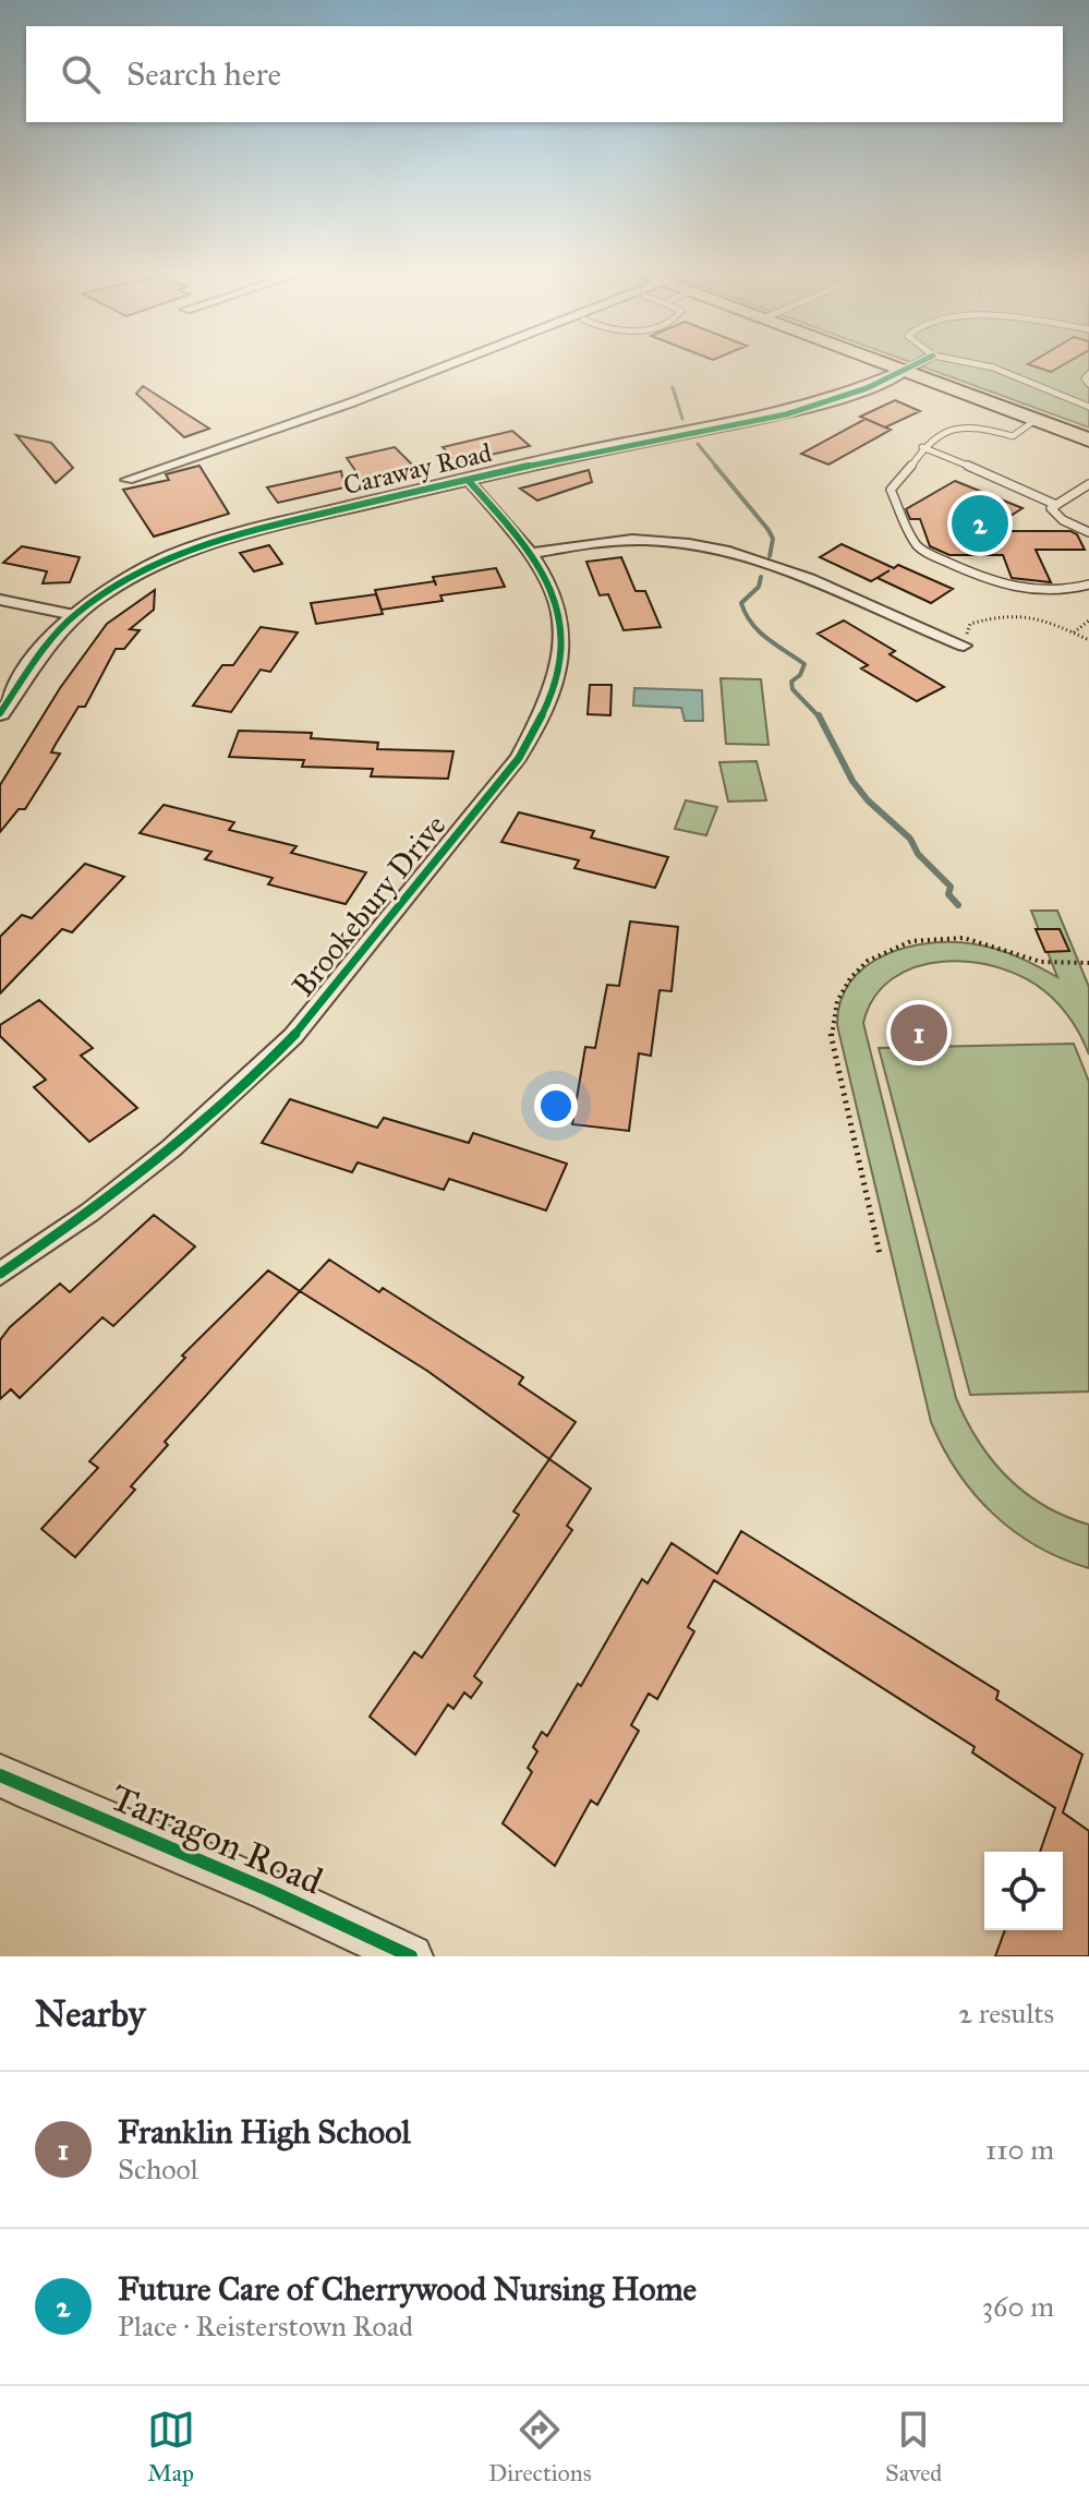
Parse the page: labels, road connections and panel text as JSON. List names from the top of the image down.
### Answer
{
  "streets": {
    "street": ["Caraway Road", "Brookebury Drive", "Tarragon Road"]
  },
  "crossings": [
    ["Caraway Road", "Brookebury Drive"]
  ],
  "page": {
    "search": "Search here",
    "pins": ["2", "1"],
    "heading": ["Nearby", "2 results"],
    "list": [
      {
        "mark": "1",
        "name": "Franklin High School",
        "note": "School",
        "value": "110 m"
      },
      {
        "mark": "2",
        "name": "Future Care of Cherrywood Nursing Home",
        "note": "Place · Reisterstown Road",
        "value": "360 m"
      }
    ],
    "nav": ["Map", "Directions", "Saved"]
  }
}
